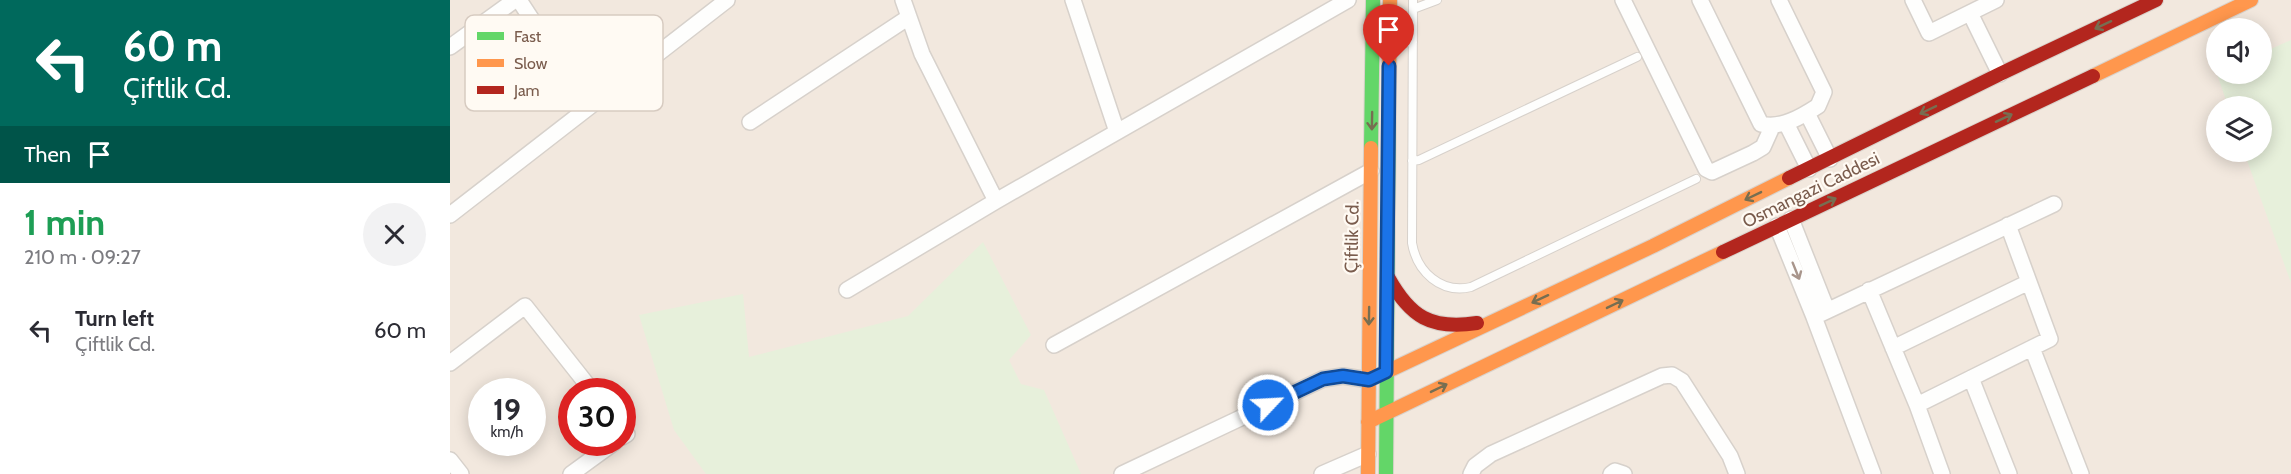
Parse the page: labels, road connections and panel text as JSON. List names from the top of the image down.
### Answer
{
  "streets": {
    "street": ["Osmangazi Caddesi", "Çiftlik Cd."]
  },
  "crossings": [
    ["Osmangazi Caddesi", "Çiftlik Cd."]
  ],
  "legend": ["Fast", "Slow", "Jam"],
  "page": {
    "turn": ["60 m", "Çiftlik Cd."],
    "then": "Then",
    "heading": ["1 min", "210 m · 09:27"],
    "list": [
      {
        "name": "Turn left",
        "note": "Çiftlik Cd.",
        "value": "60 m"
      }
    ],
    "speed": "19 km/h",
    "limit": "30"
  }
}
